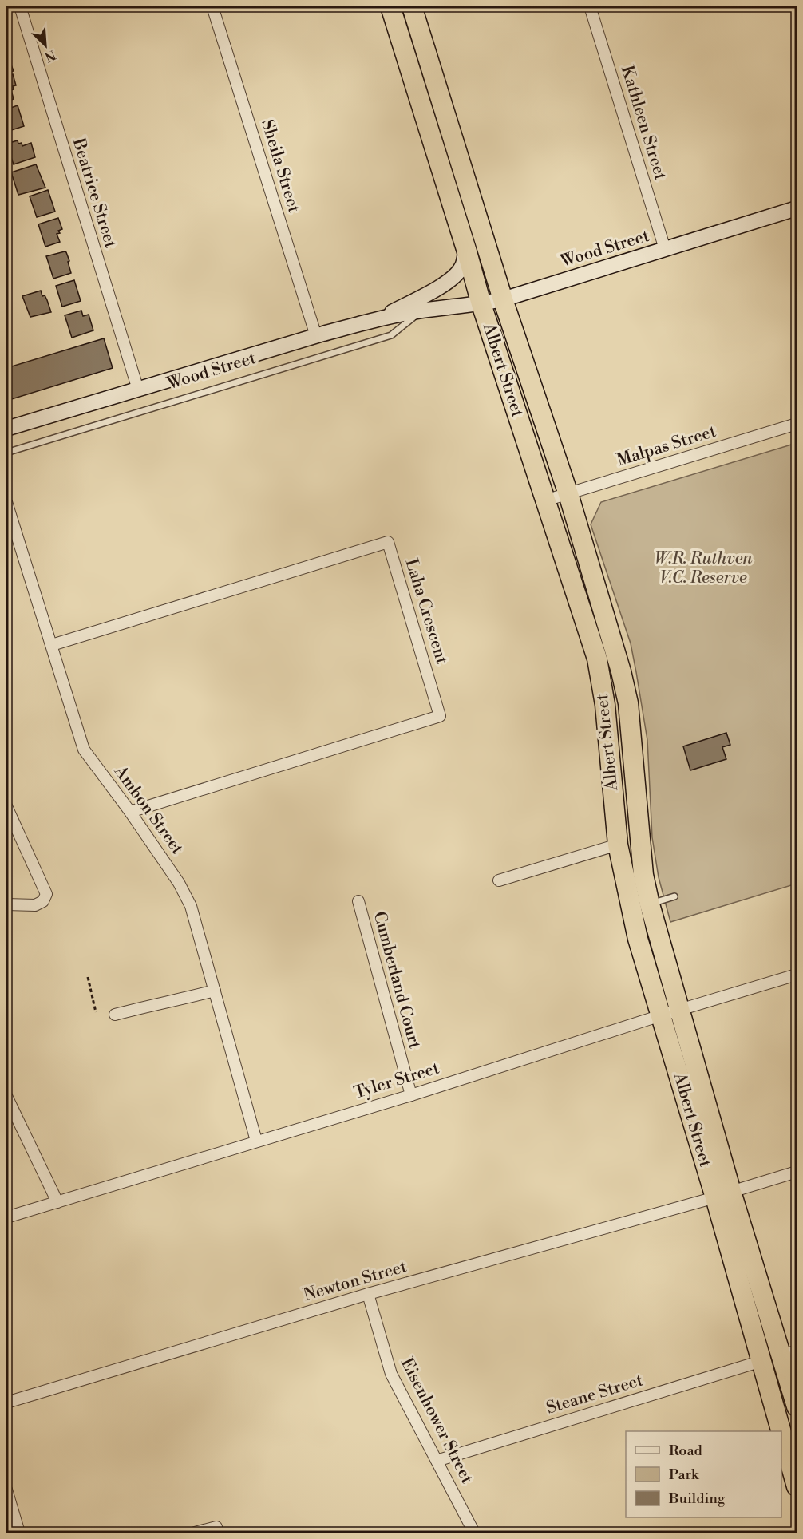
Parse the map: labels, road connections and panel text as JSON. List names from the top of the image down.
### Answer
{
  "streets": {
    "highway": ["Albert Street"],
    "street": [
      "Kathleen Street",
      "Sheila Street",
      "Beatrice Street",
      "Wood Street",
      "Malpas Street",
      "Laha Crescent",
      "Ambon Street",
      "Cumberland Court",
      "Tyler Street",
      "Newton Street",
      "Steane Street",
      "Eisenhower Street"
    ]
  },
  "crossings": [
    ["Kathleen Street", "Wood Street"],
    ["Sheila Street", "Wood Street"],
    ["Beatrice Street", "Wood Street"],
    ["Wood Street", "Albert Street"],
    ["Albert Street", "Malpas Street"],
    ["Albert Street", "Tyler Street"],
    ["Albert Street", "Newton Street"],
    ["Albert Street", "Steane Street"],
    ["Laha Crescent", "Ambon Street"],
    ["Ambon Street", "Tyler Street"],
    ["Cumberland Court", "Tyler Street"],
    ["Newton Street", "Eisenhower Street"],
    ["Steane Street", "Eisenhower Street"]
  ],
  "parks": ["W.R. Ruthven V.C. Reserve"],
  "legend": ["Road", "Park", "Building"],
  "north": "bottom right"
}
